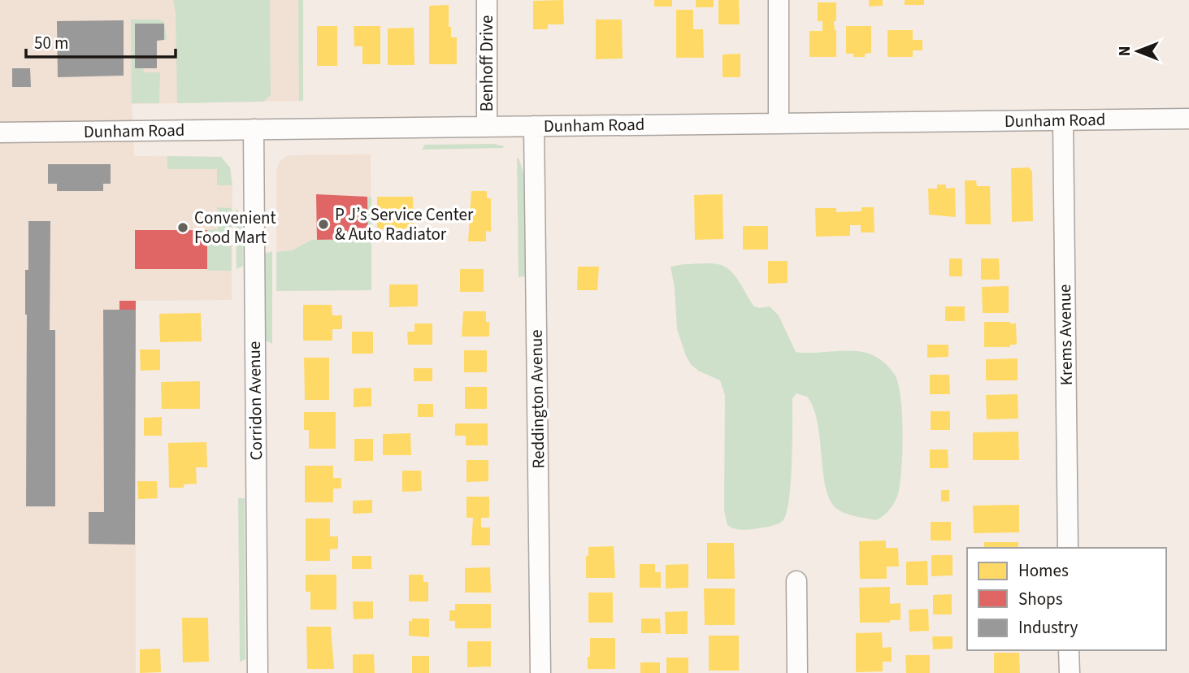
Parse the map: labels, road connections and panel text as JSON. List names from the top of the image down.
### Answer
{
  "streets": {
    "street": [
      "Benhoff Drive",
      "Dunham Road",
      "Krems Avenue",
      "Reddington Avenue",
      "Corridon Avenue"
    ]
  },
  "crossings": [
    ["Benhoff Drive", "Dunham Road"],
    ["Dunham Road", "Krems Avenue"],
    ["Dunham Road", "Reddington Avenue"],
    ["Dunham Road", "Corridon Avenue"]
  ],
  "places": ["P J’s Service Center & Auto Radiator", "Convenient Food Mart"],
  "legend": ["Homes", "Shops", "Industry"],
  "scale_bar": "50 m",
  "north": "left"
}
